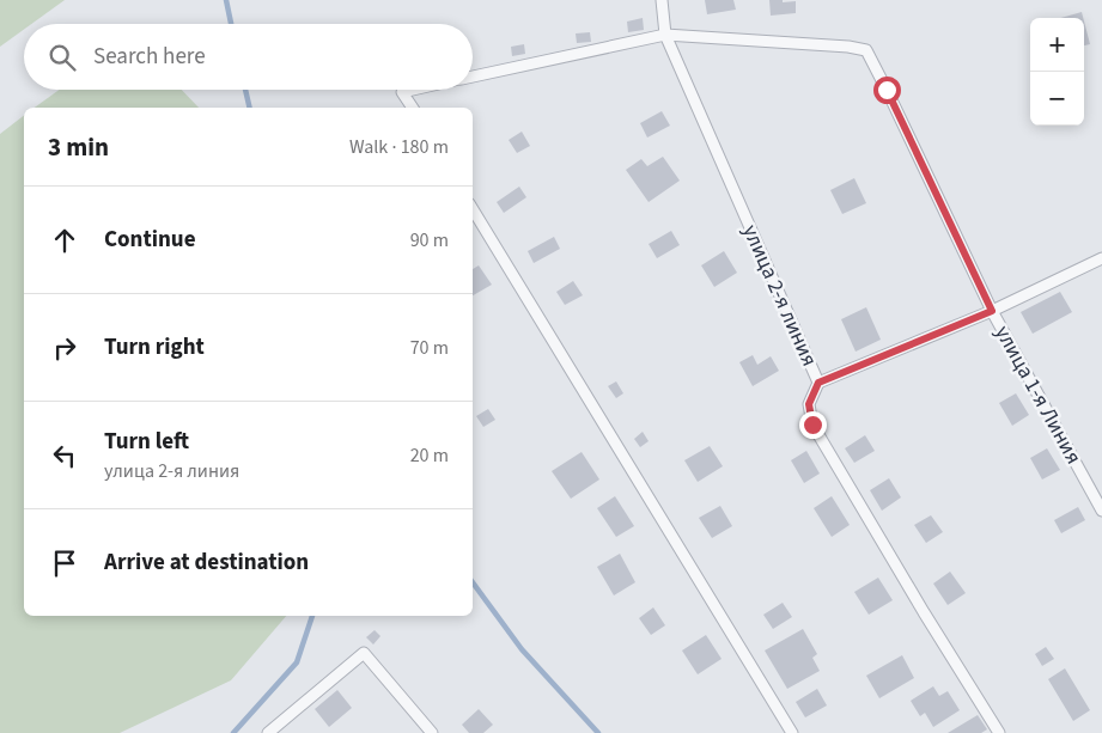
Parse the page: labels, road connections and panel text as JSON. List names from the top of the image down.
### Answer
{
  "streets": {
    "lane": ["улица 2-я линия", "улица 1-я Линия"]
  },
  "crossings": [
    ["улица 2-я линия", "улица 1-я Линия"]
  ],
  "page": {
    "map_buttons": ["+", "−"],
    "search": "Search here",
    "heading": ["3 min", "Walk · 180 m"],
    "list": [
      ["Continue", "90 m"],
      ["Turn right", "70 m"],
      ["Turn left", "улица 2-я линия", "20 m"],
      "Arrive at destination"
    ]
  }
}
